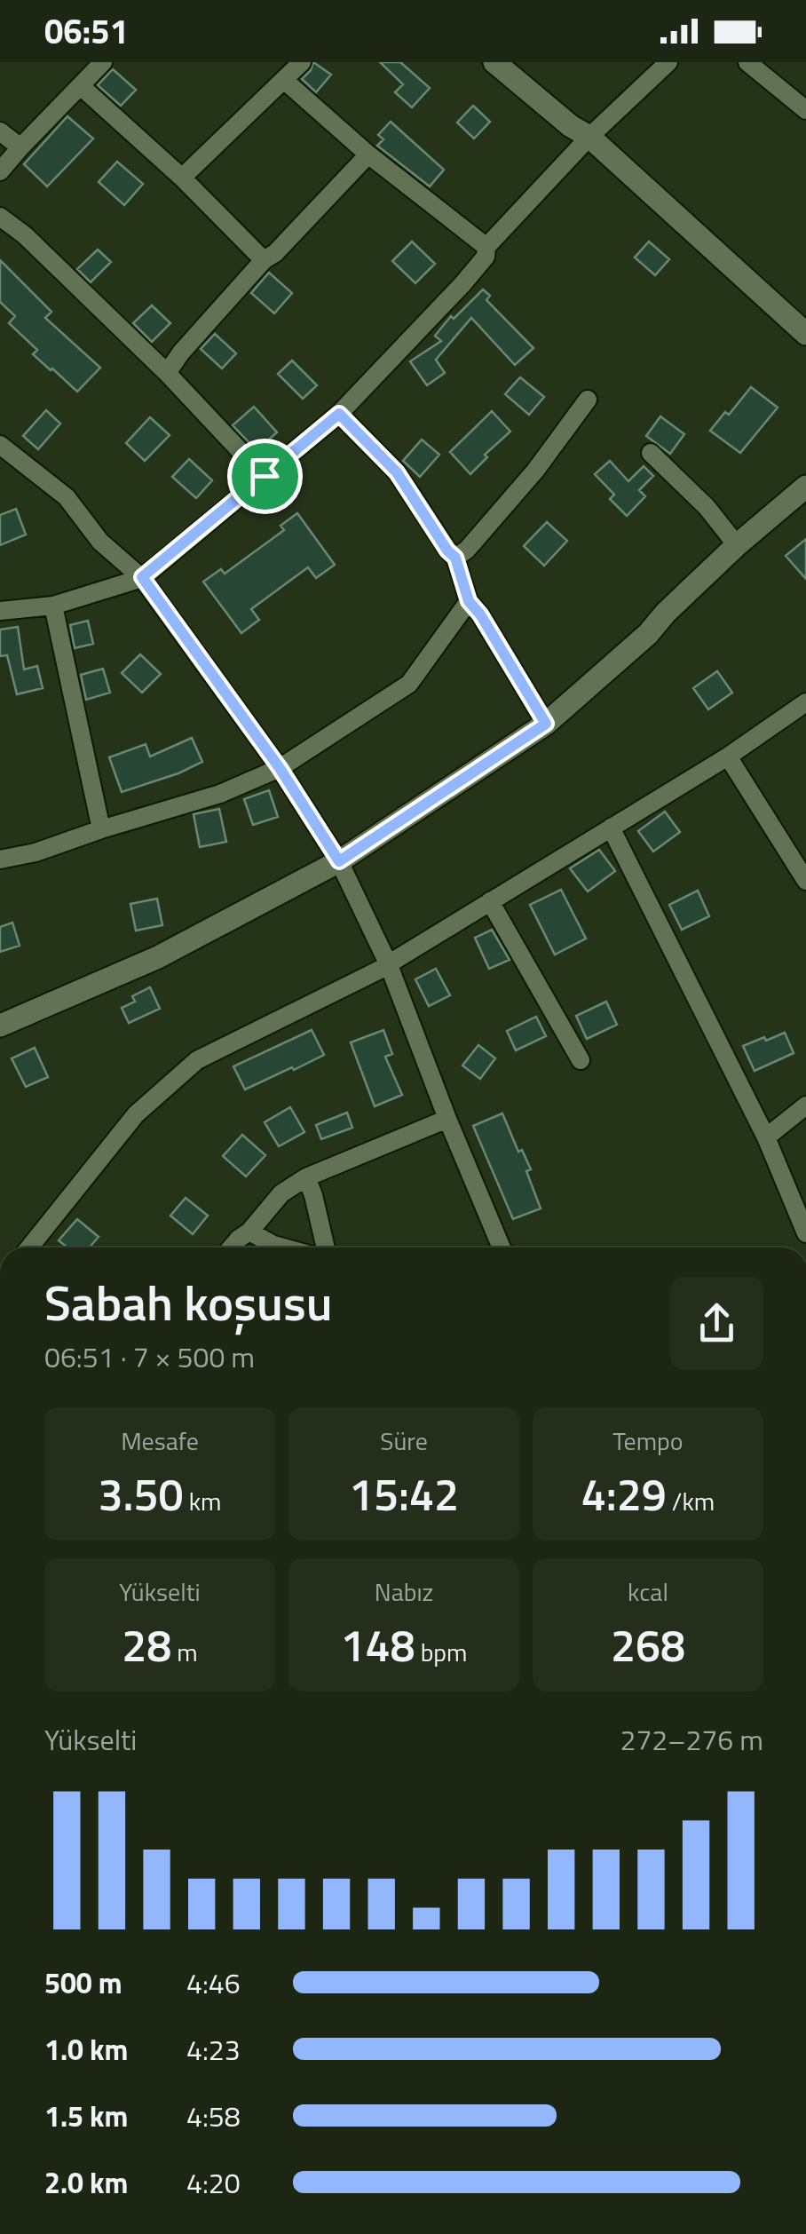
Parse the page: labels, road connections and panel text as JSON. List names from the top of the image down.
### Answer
{
  "page": {
    "status": "06:51",
    "heading": ["Sabah koşusu", "06:51 · 7 × 500 m"],
    "stats": [
      ["Mesafe", "3.50 km"],
      ["Süre", "15:42"],
      ["Tempo", "4:29 /km"],
      ["Yükselti", "28 m"],
      ["Nabız", "148 bpm"],
      ["kcal", "268"]
    ],
    "chart": ["Yükselti", "272–276 m"],
    "list": [
      {
        "name": "500 m",
        "note": "4:46"
      },
      {
        "name": "1.0 km",
        "note": "4:23"
      },
      {
        "name": "1.5 km",
        "note": "4:58"
      },
      {
        "name": "2.0 km",
        "note": "4:20"
      }
    ]
  }
}
